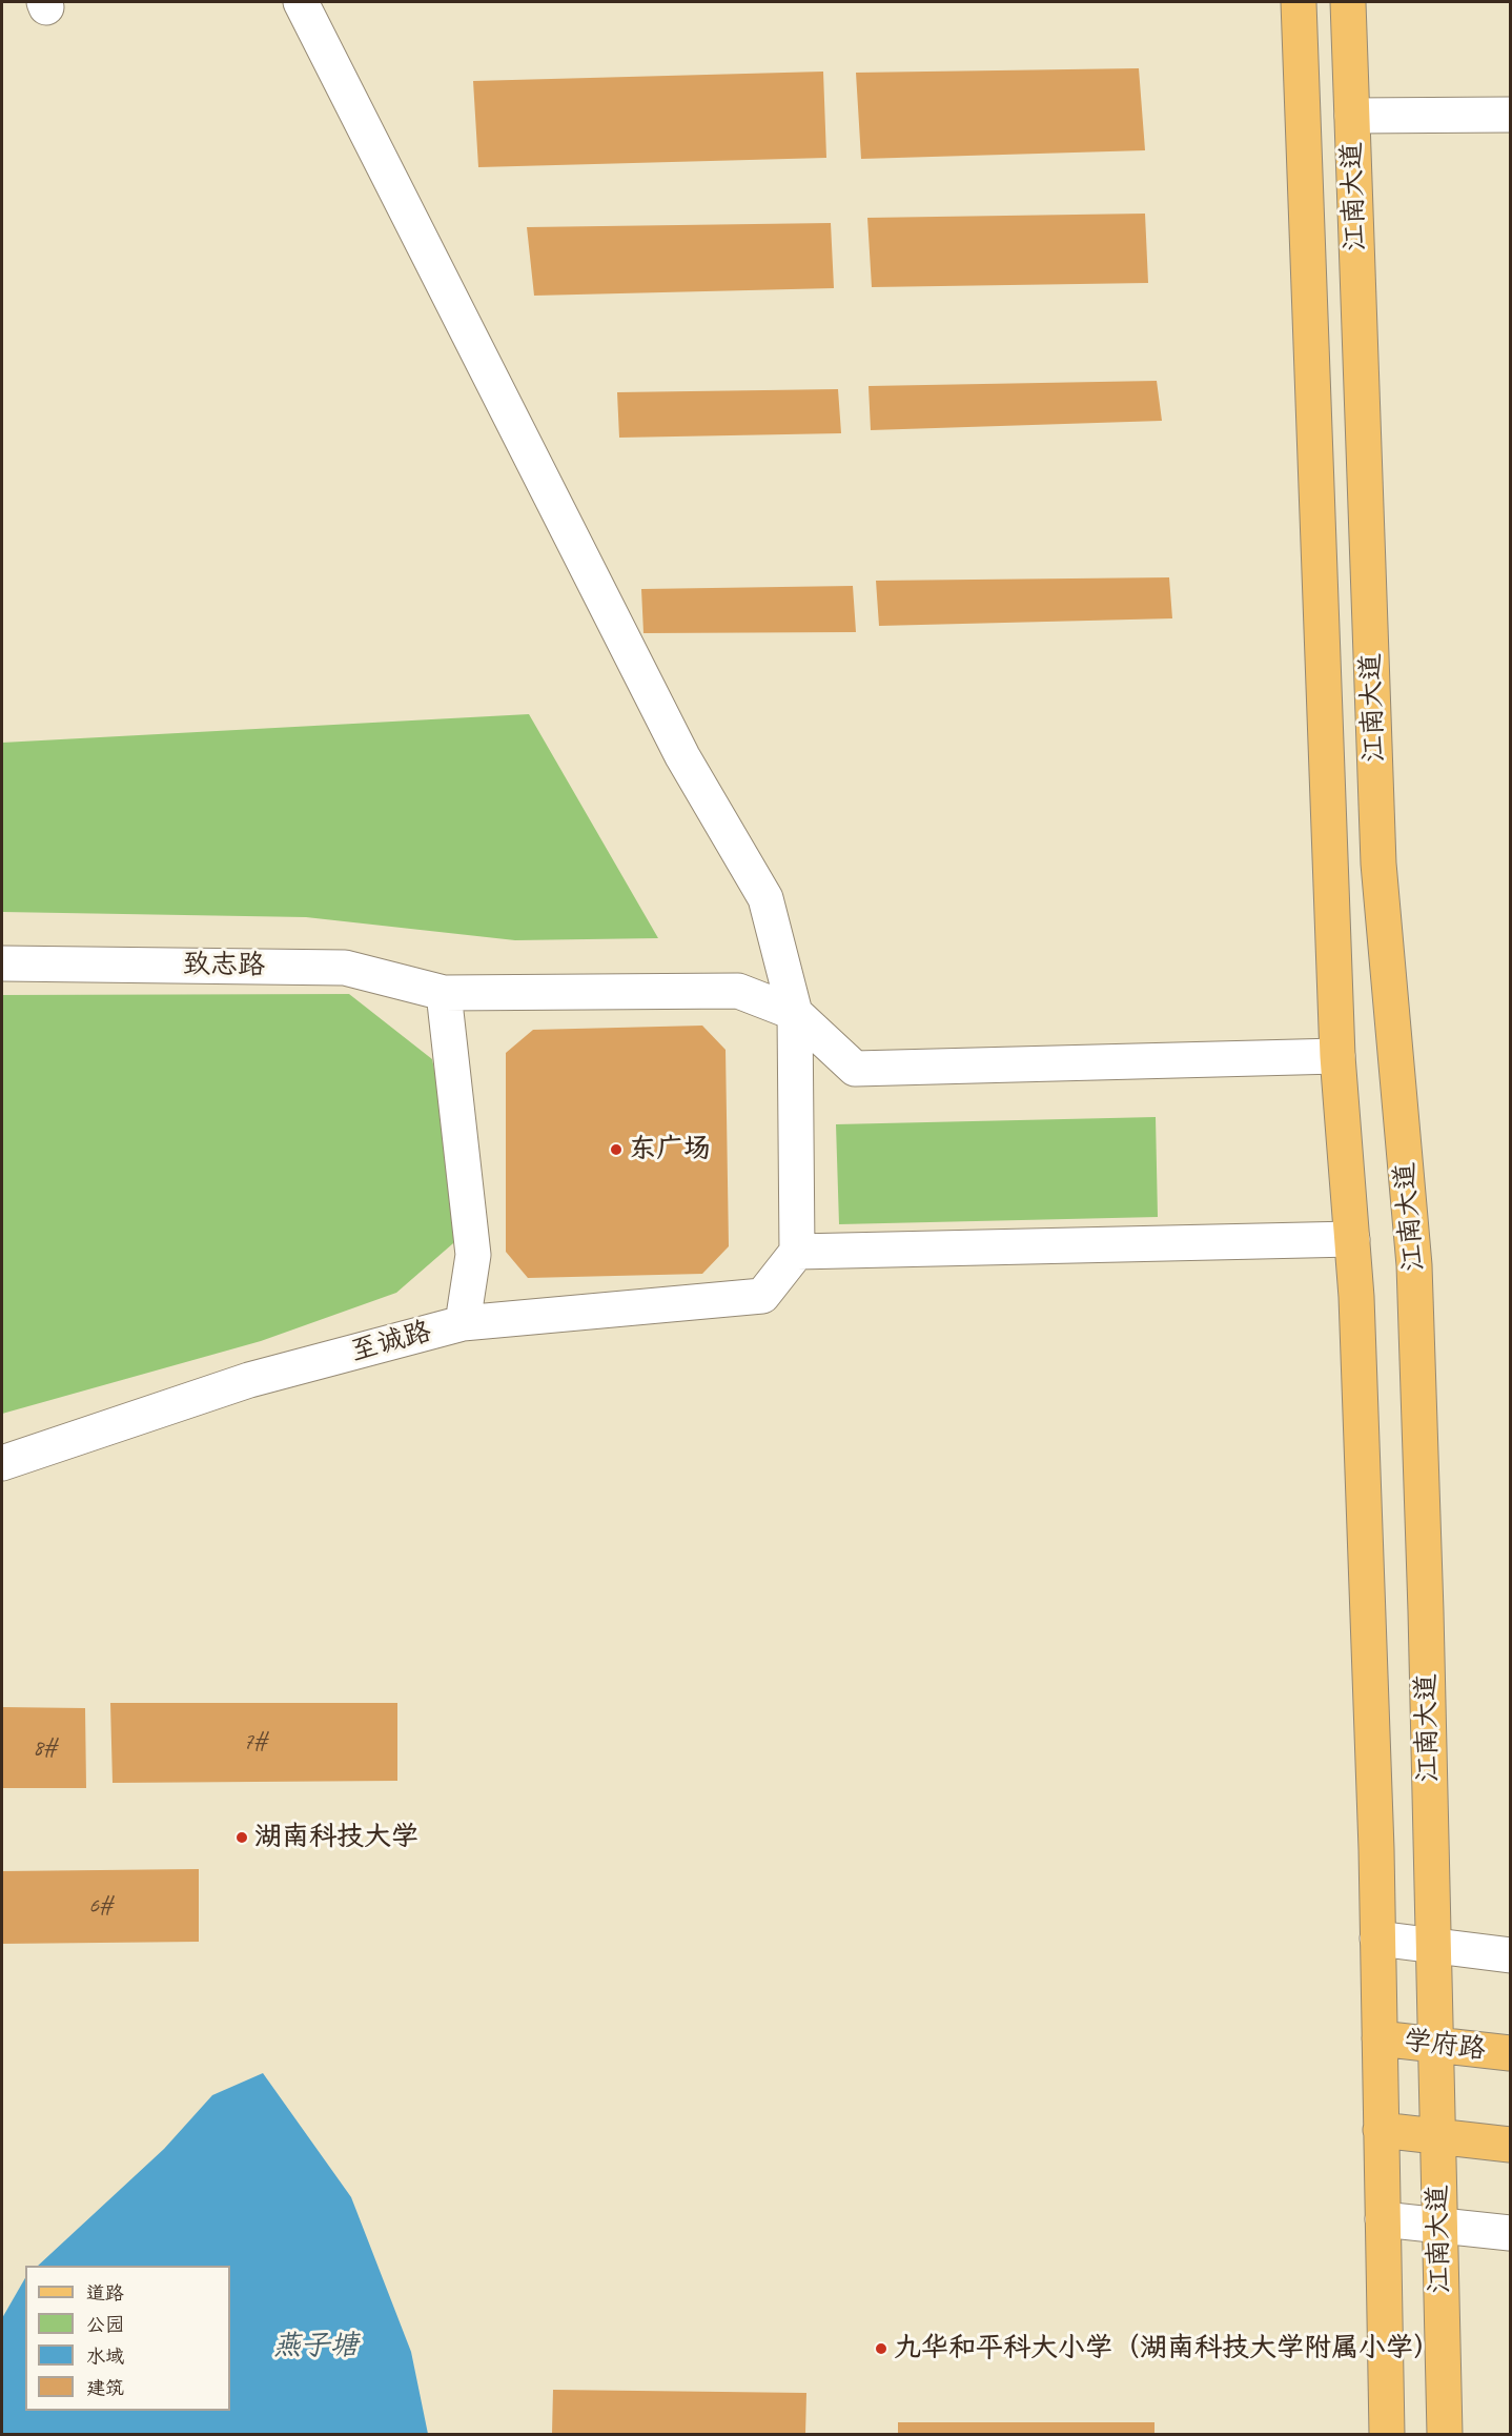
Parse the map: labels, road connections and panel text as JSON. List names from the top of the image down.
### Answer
{
  "streets": {
    "main road": ["江南大道", "学府路"],
    "street": ["致志路", "至诚路"]
  },
  "crossings": [
    ["江南大道", "学府路"],
    ["致志路", "至诚路"]
  ],
  "water": ["燕子塘"],
  "places": ["东广场", "湖南科技大学", "九华和平科大小学（湖南科技大学附属小学）"],
  "house_numbers": ["7#", "8#", "6#"],
  "legend": [
    "道路",
    "公园",
    "水域",
    "建筑"
  ]
}
